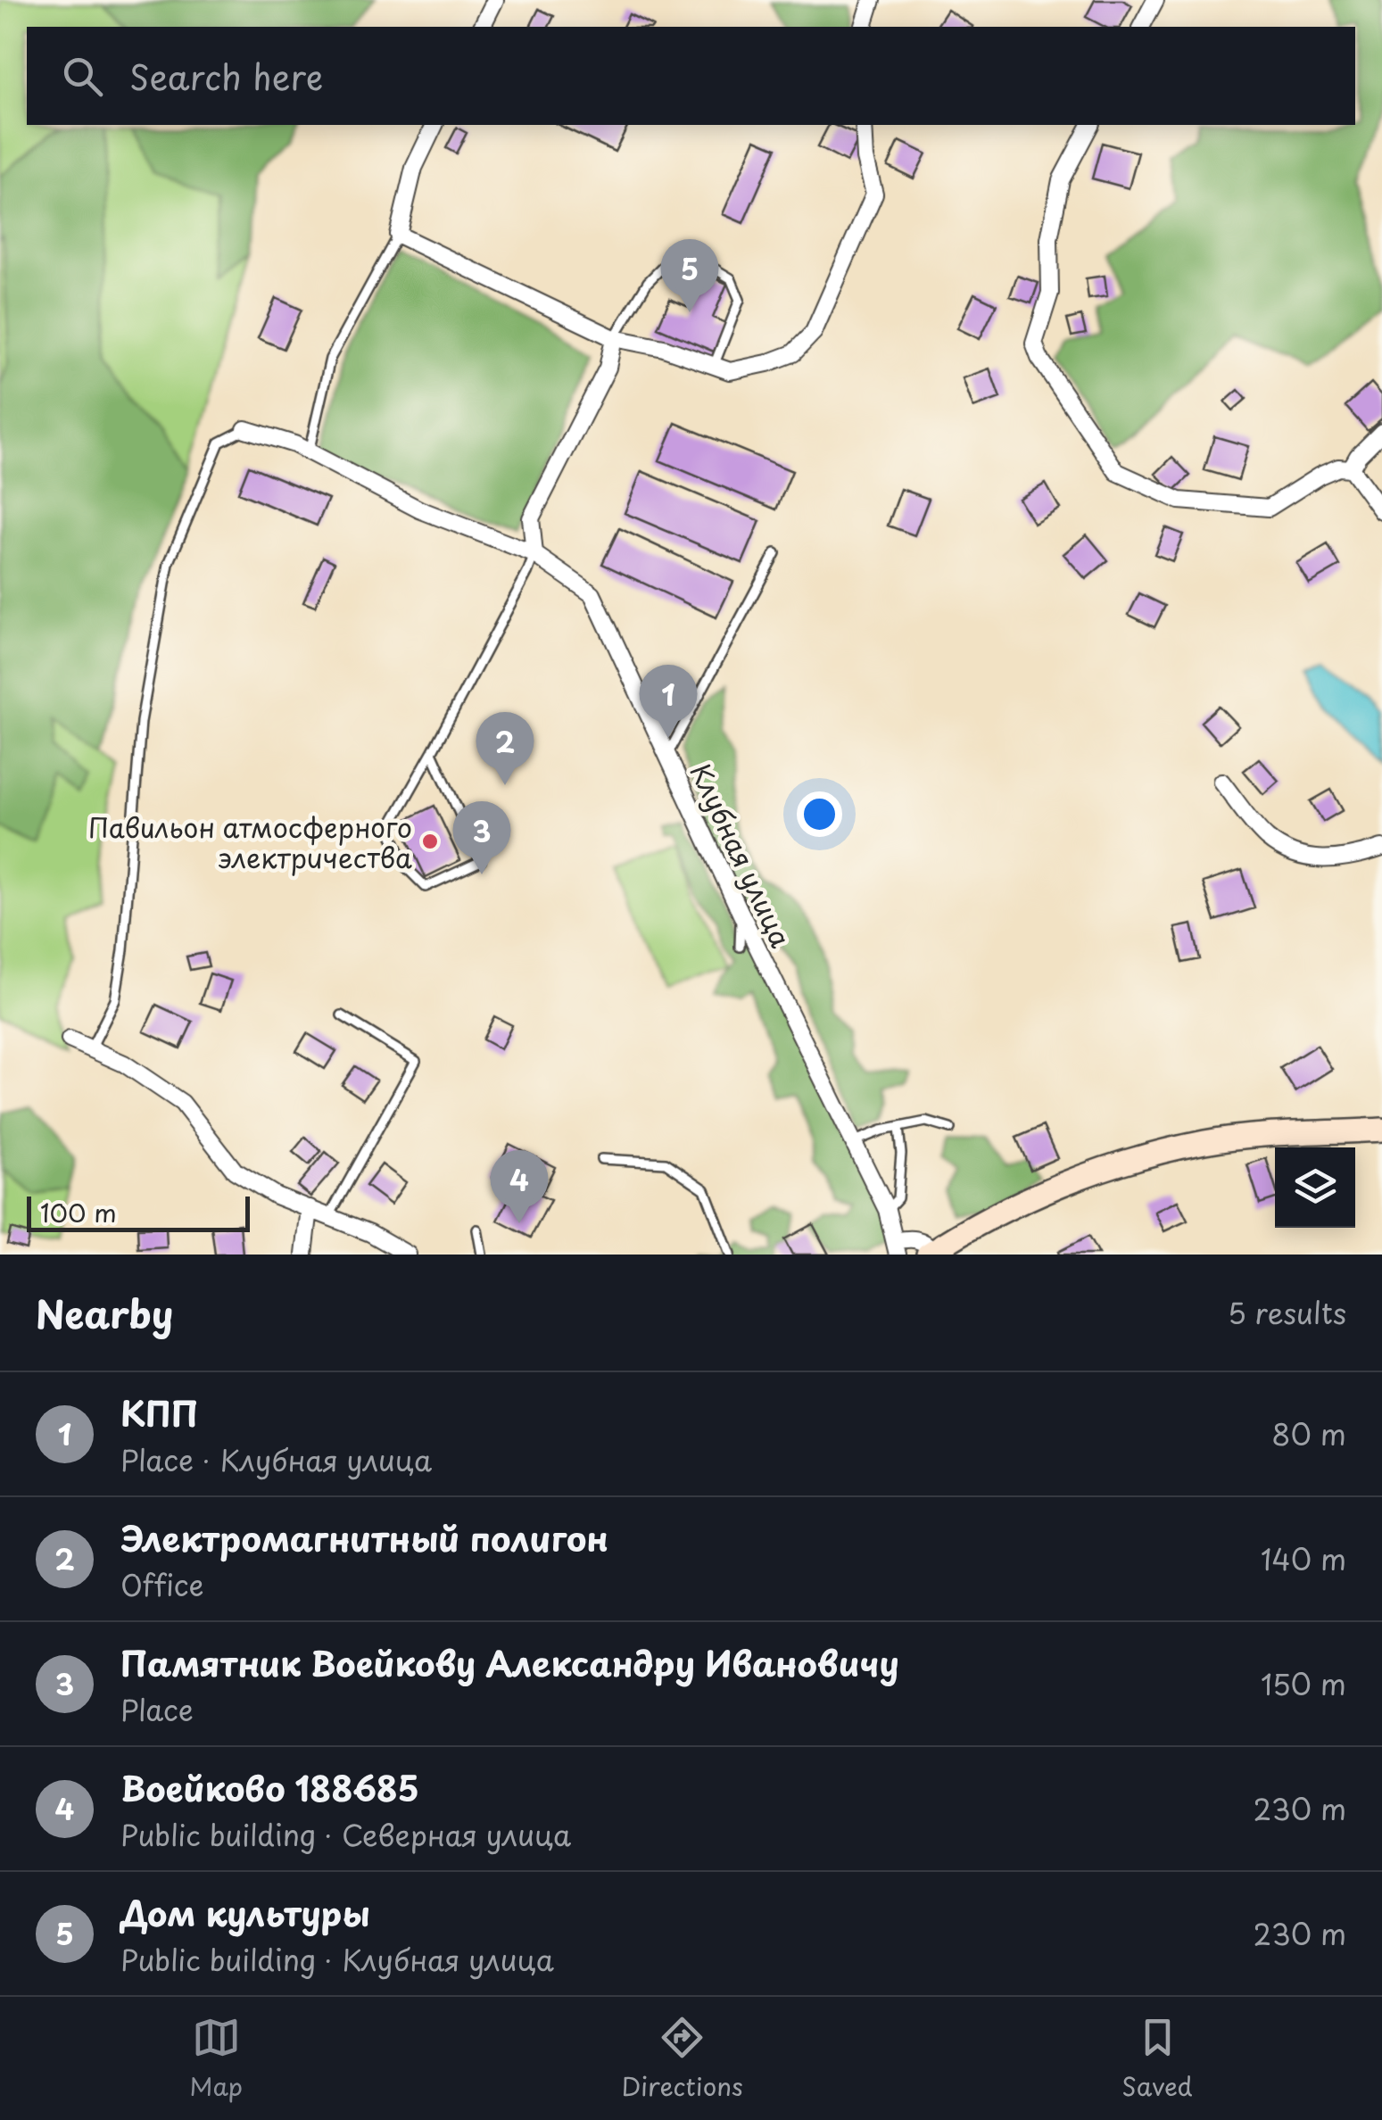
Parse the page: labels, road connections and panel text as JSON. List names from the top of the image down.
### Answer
{
  "streets": {
    "street": ["Клубная улица"]
  },
  "places": ["Павильон атмосферного электричества"],
  "scale_bar": "100 m",
  "page": {
    "search": "Search here",
    "pins": [
      "5",
      "1",
      "2",
      "3",
      "4"
    ],
    "scale": "100 m",
    "heading": ["Nearby", "5 results"],
    "list": [
      {
        "mark": "1",
        "name": "КПП",
        "note": "Place · Клубная улица",
        "value": "80 m"
      },
      {
        "mark": "2",
        "name": "Электромагнитный полигон",
        "note": "Office",
        "value": "140 m"
      },
      {
        "mark": "3",
        "name": "Памятник Воейкову Александру Ивановичу",
        "note": "Place",
        "value": "150 m"
      },
      {
        "mark": "4",
        "name": "Воейково 188685",
        "note": "Public building · Северная улица",
        "value": "230 m"
      },
      {
        "mark": "5",
        "name": "Дом культуры",
        "note": "Public building · Клубная улица",
        "value": "230 m"
      }
    ],
    "nav": ["Map", "Directions", "Saved"]
  }
}
